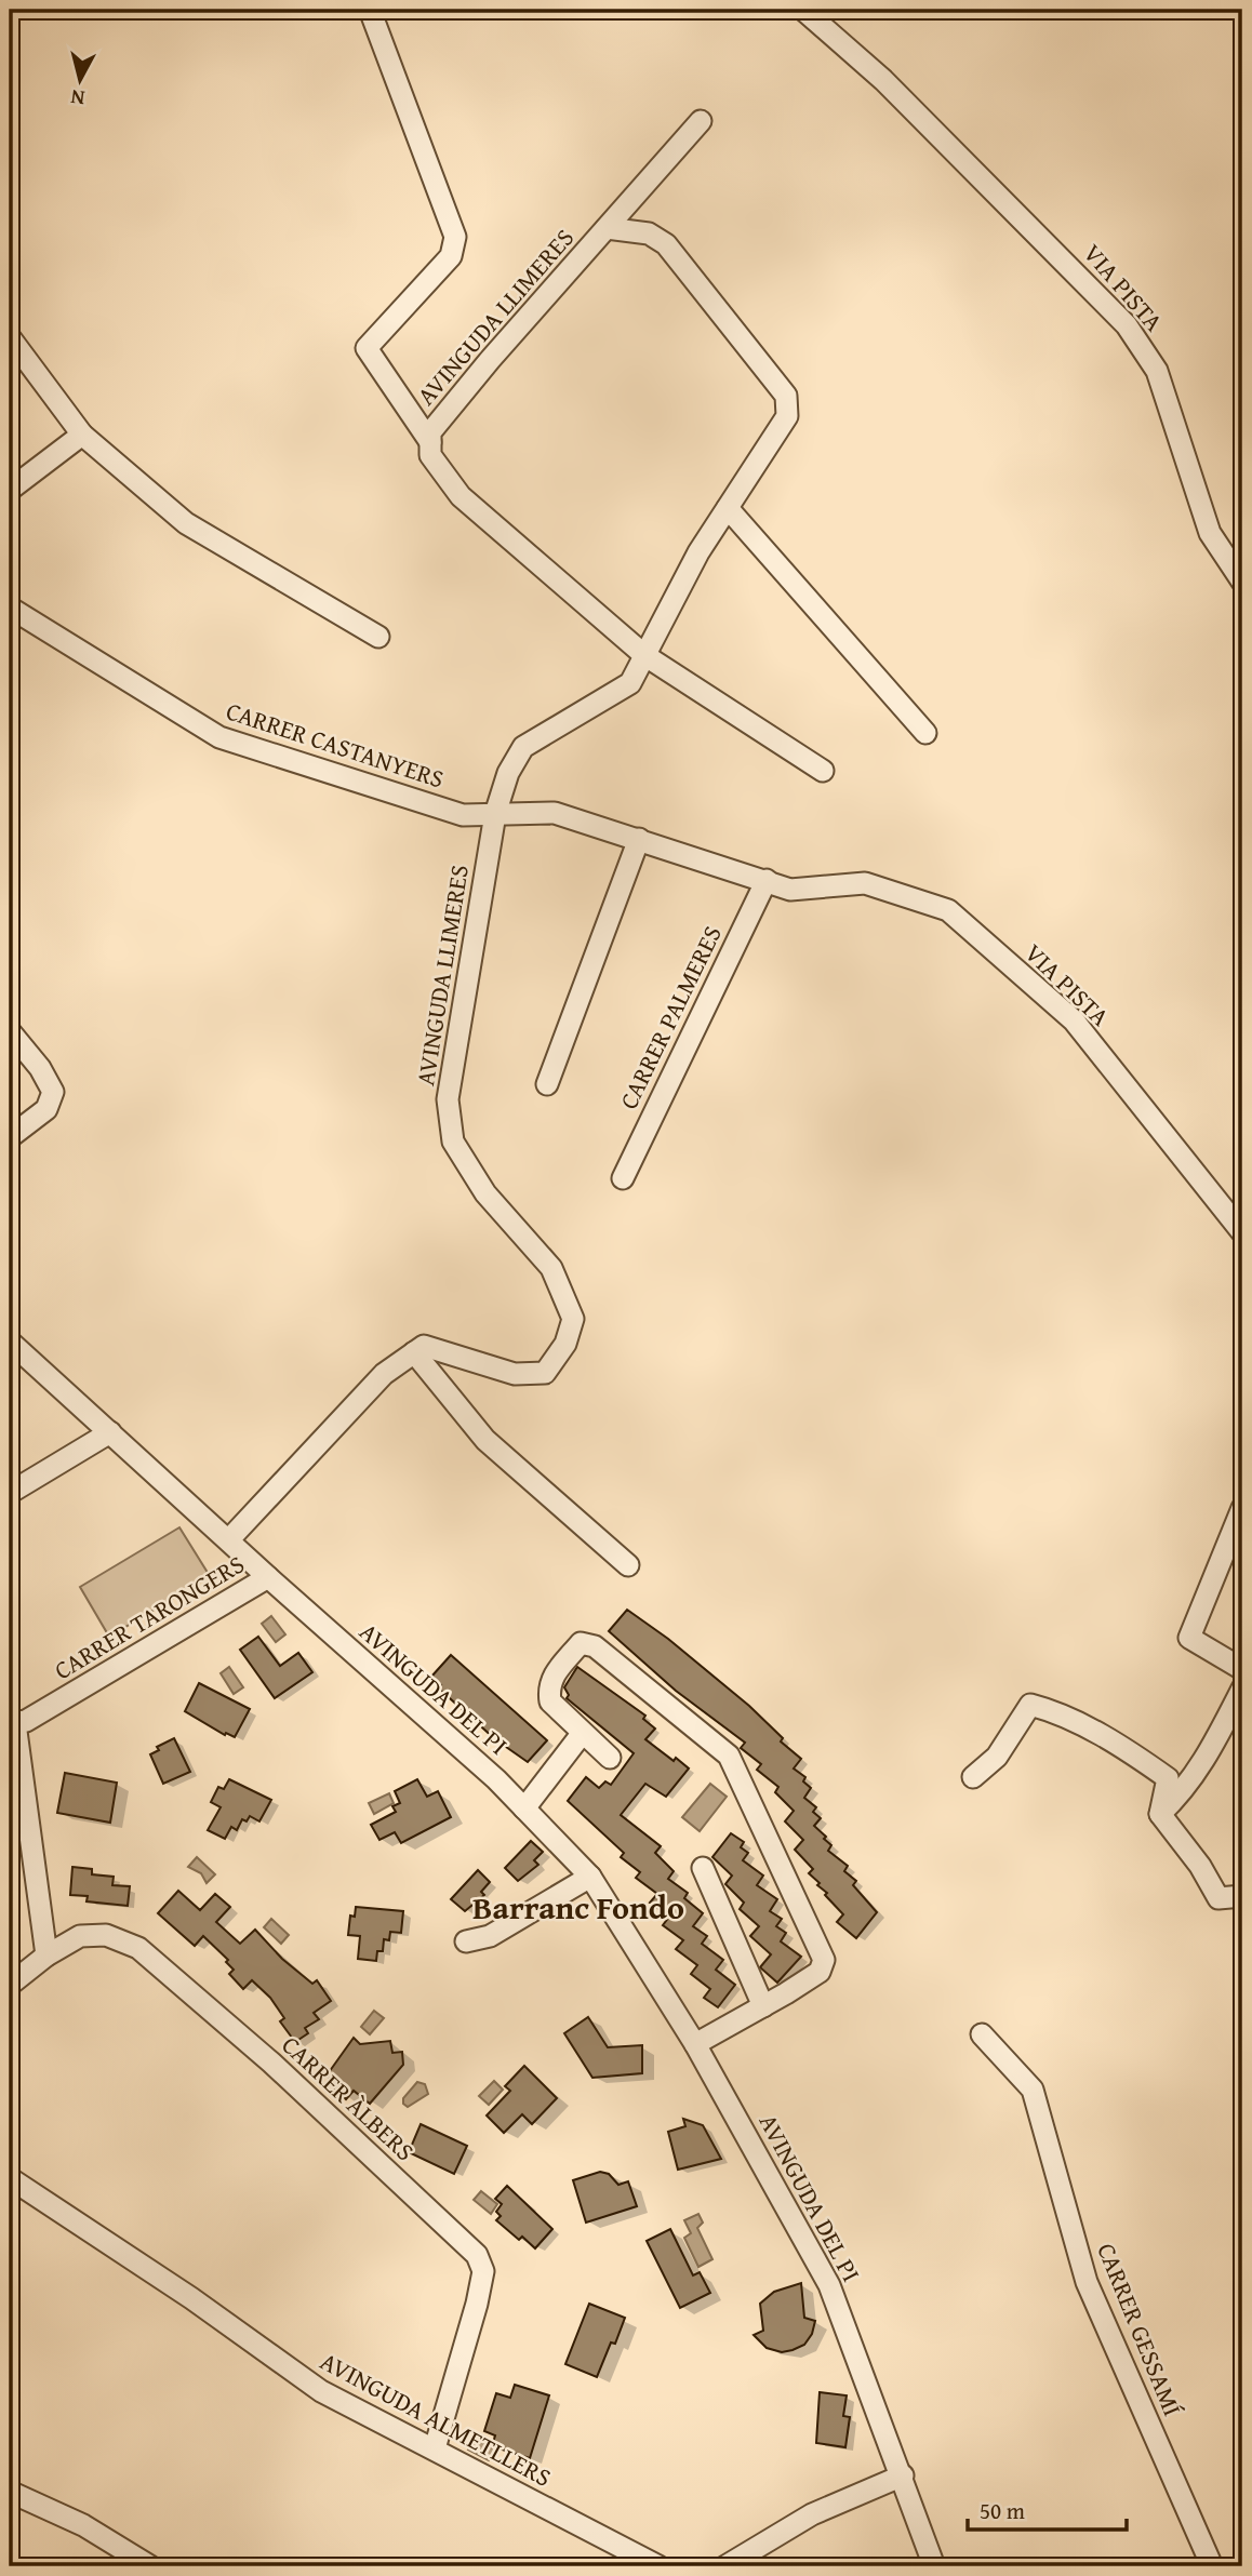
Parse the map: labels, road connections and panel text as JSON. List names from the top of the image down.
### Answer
{
  "streets": {
    "street": [
      "VIA PISTA",
      "AVINGUDA LLIMERES",
      "CARRER CASTANYERS",
      "CARRER PALMERES",
      "CARRER TARONGERS",
      "AVINGUDA DEL PI",
      "CARRER ÀLBERS",
      "CARRER GESSAMÍ",
      "AVINGUDA ALMETLLERS"
    ]
  },
  "crossings": [
    ["VIA PISTA", "CARRER PALMERES"],
    ["AVINGUDA LLIMERES", "CARRER CASTANYERS"],
    ["CARRER TARONGERS", "AVINGUDA DEL PI"],
    ["CARRER ÀLBERS", "AVINGUDA ALMETLLERS"]
  ],
  "districts": ["Barranc Fondo"],
  "scale_bar": "50 m",
  "north": "bottom"
}
